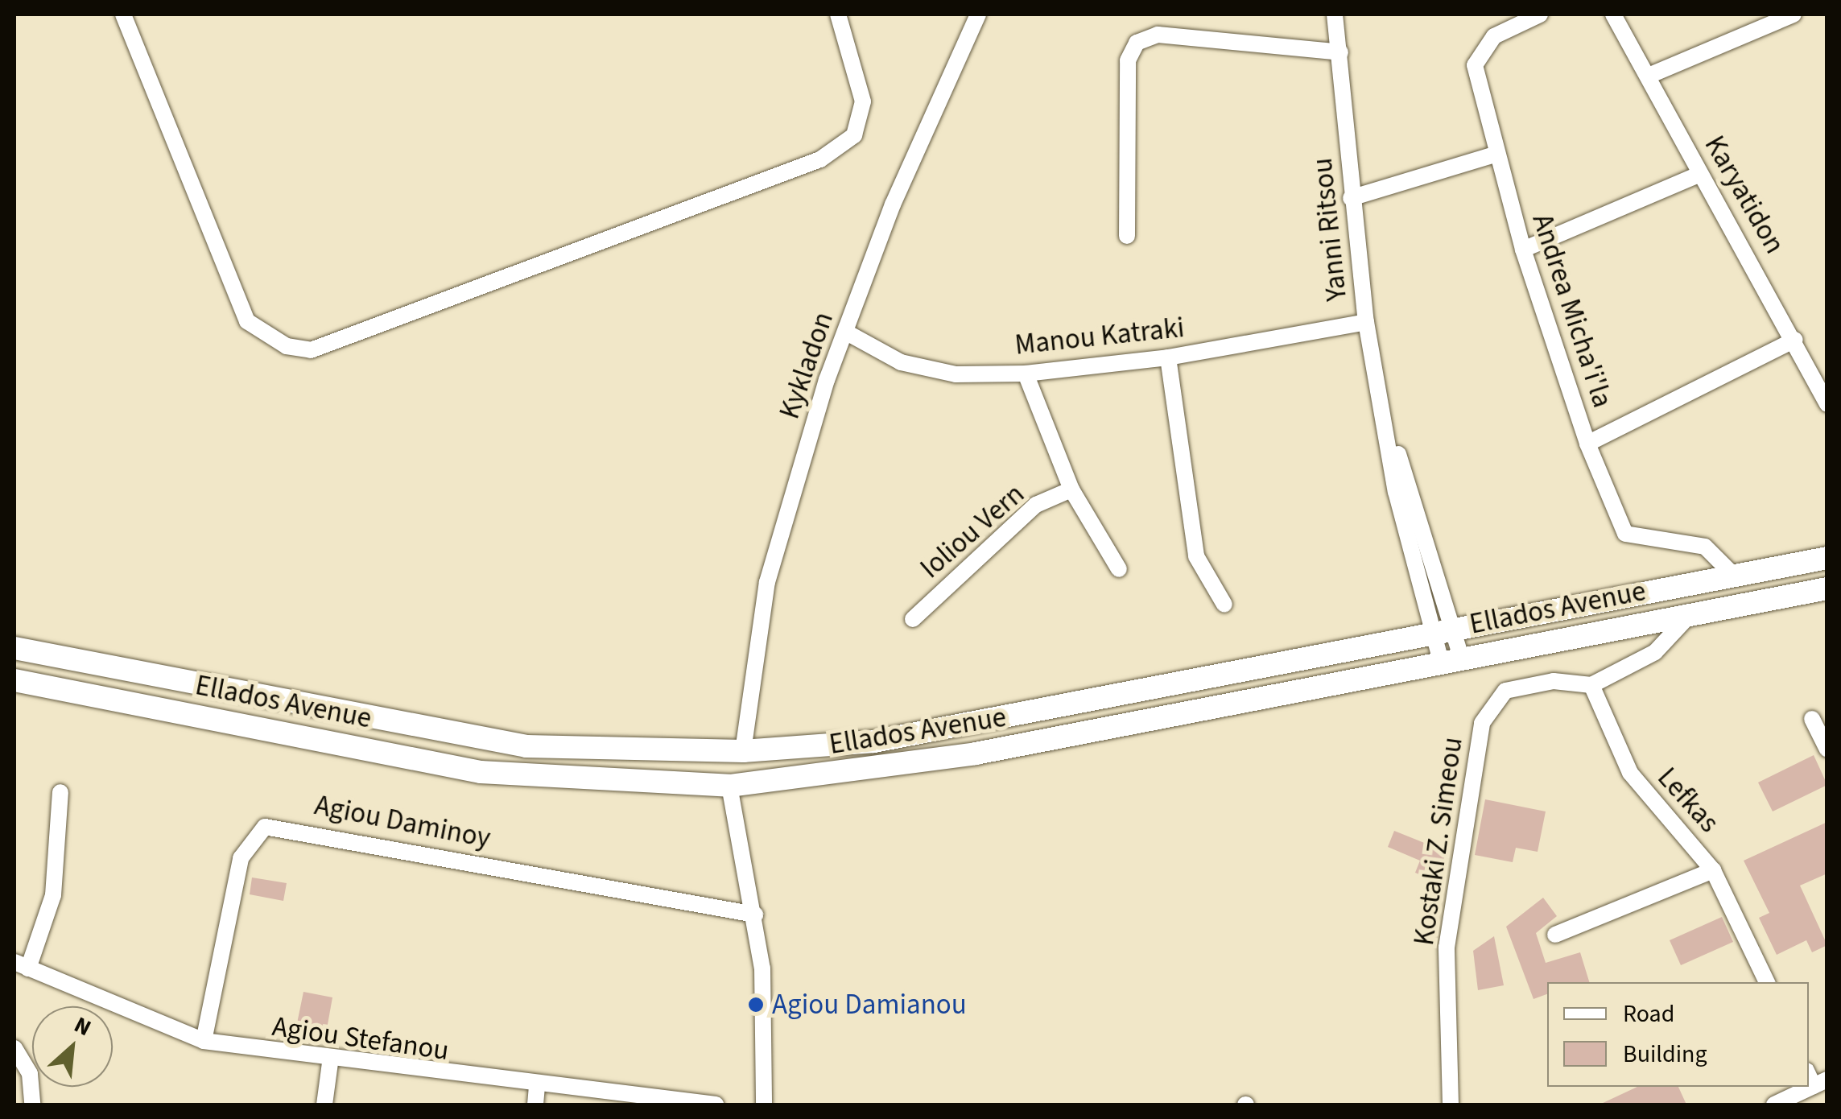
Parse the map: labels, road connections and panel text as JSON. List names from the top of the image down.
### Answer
{
  "streets": {
    "main road": ["Ellados Avenue"],
    "street": [
      "Karyatidon",
      "Yanni Ritsou",
      "Andrea Micha'i'la",
      "Manou Katraki",
      "Kykladon",
      "Ioliou Vern",
      "Lefkas",
      "Agiou Daminoy",
      "Kostaki Z. Simeou",
      "Agiou Stefanou"
    ]
  },
  "crossings": [
    ["Yanni Ritsou", "Manou Katraki"],
    ["Yanni Ritsou", "Ellados Avenue"],
    ["Andrea Micha'i'la", "Ellados Avenue"],
    ["Manou Katraki", "Kykladon"],
    ["Kykladon", "Ellados Avenue"],
    ["Lefkas", "Kostaki Z. Simeou"],
    ["Agiou Daminoy", "Agiou Stefanou"]
  ],
  "places": ["Agiou Damianou"],
  "legend": ["Road", "Building"],
  "north": "top right"
}
